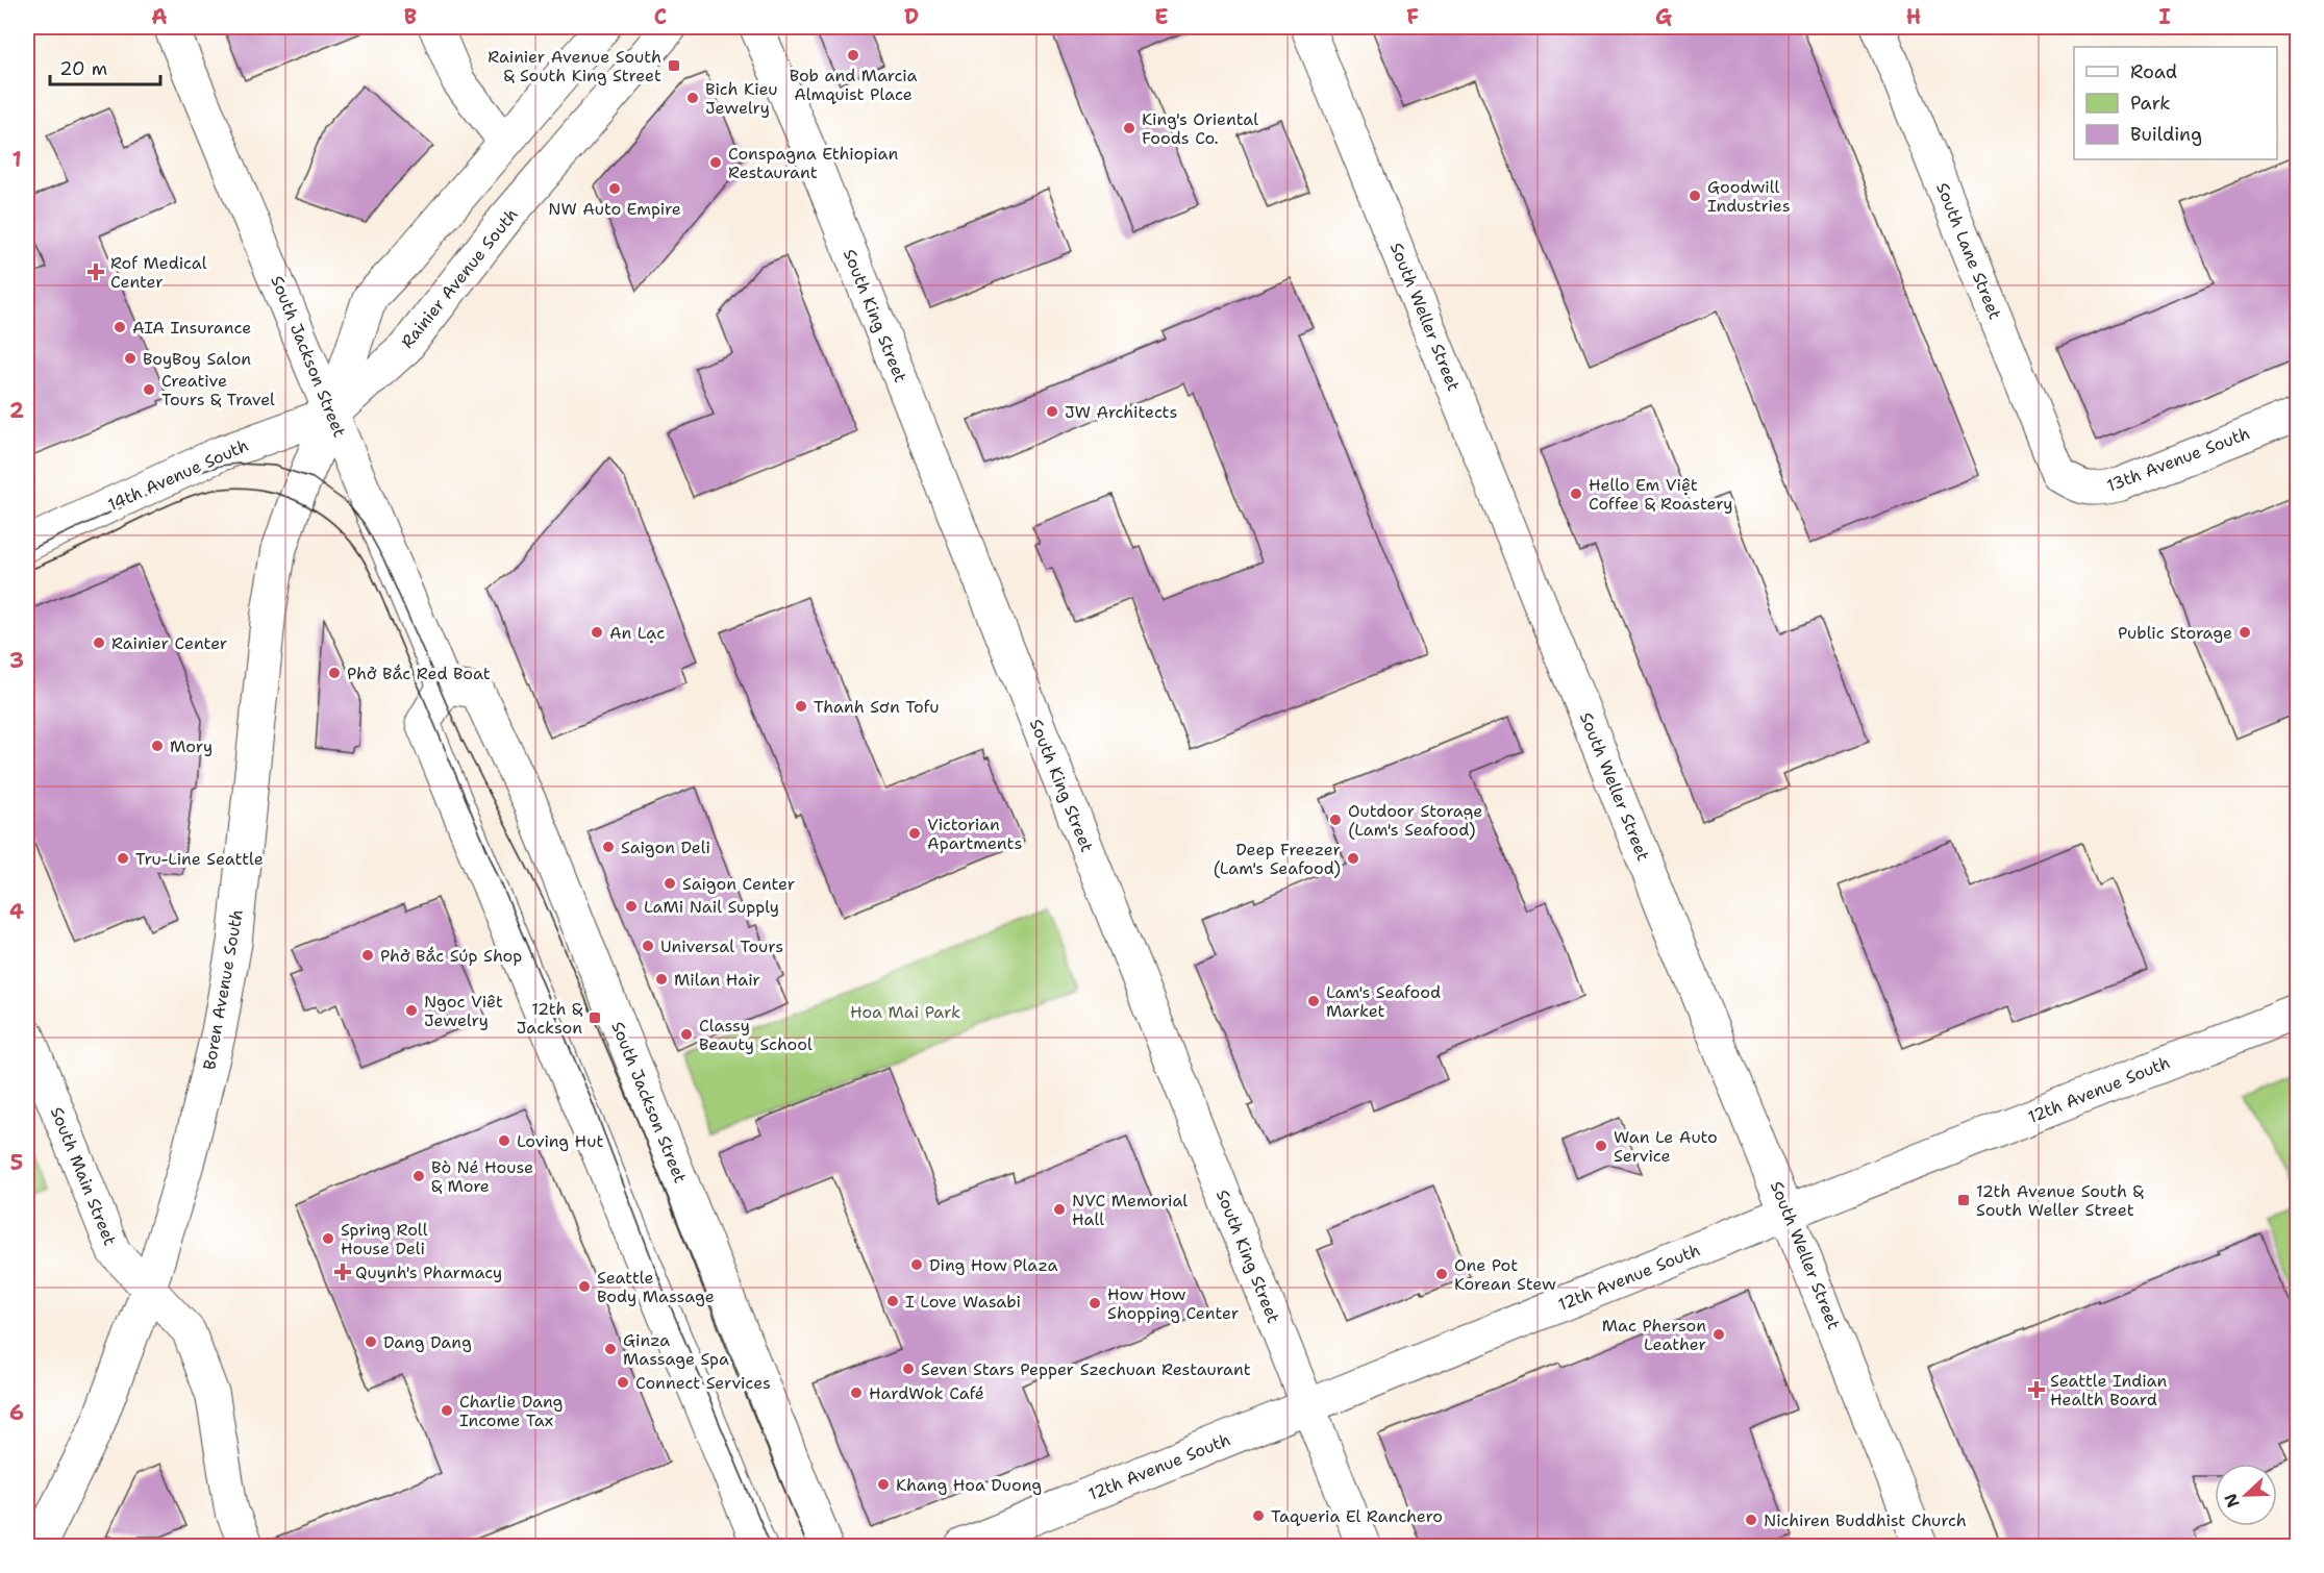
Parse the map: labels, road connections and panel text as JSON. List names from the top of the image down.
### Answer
{
  "streets": {
    "main road": [
      "Rainier Avenue South",
      "South Jackson Street",
      "14th Avenue South",
      "Boren Avenue South",
      "12th Avenue South"
    ],
    "street": [
      "South Lane Street",
      "South King Street",
      "South Weller Street",
      "13th Avenue South",
      "South Main Street"
    ]
  },
  "crossings": [
    ["South Lane Street", "13th Avenue South"],
    ["Rainier Avenue South", "South Jackson Street"],
    ["Rainier Avenue South", "14th Avenue South"],
    ["Rainier Avenue South", "Boren Avenue South"],
    ["South King Street", "12th Avenue South"],
    ["South Weller Street", "12th Avenue South"],
    ["South Jackson Street", "14th Avenue South"],
    ["South Jackson Street", "Boren Avenue South"],
    ["14th Avenue South", "Boren Avenue South"],
    ["Boren Avenue South", "South Main Street"]
  ],
  "parks": ["Hoa Mai Park"],
  "places": {
    "other": [
      "Bob and Marcia Almquist Place",
      "Bich Kieu Jewelry",
      "King's Oriental Foods Co.",
      "Conspagna Ethiopian Restaurant",
      "NW Auto Empire",
      "Goodwill Industries",
      "AIA Insurance",
      "BoyBoy Salon",
      "Creative Tours & Travel",
      "JW Architects",
      "Hello Em Việt Coffee & Roastery",
      "An Lạc",
      "Public Storage",
      "Rainier Center",
      "Phở Bắc Red Boat",
      "Thanh Sơn Tofu",
      "Mory",
      "Outdoor Storage (Lam's Seafood)",
      "Victorian Apartments",
      "Saigon Deli",
      "Tru-Line Seattle",
      "Deep Freezer (Lam's Seafood)",
      "Saigon Center",
      "LaMi Nail Supply",
      "Universal Tours",
      "Phở Bắc Súp Shop",
      "Milan Hair",
      "Lam's Seafood Market",
      "Ngoc Viêt Jewelry",
      "Classy Beauty School",
      "Loving Hut",
      "Wan Le Auto Service",
      "Bò Né House & More",
      "NVC Memorial Hall",
      "Spring Roll House Deli",
      "Ding How Plaza",
      "One Pot Korean Stew",
      "Seattle Body Massage",
      "I Love Wasabi",
      "How How Shopping Center",
      "Mac Pherson Leather",
      "Dang Dang",
      "Ginza Massage Spa",
      "Seven Stars Pepper Szechuan Restaurant",
      "Connect Services",
      "HardWok Café",
      "Charlie Dang Income Tax",
      "Khang Hoa Duong",
      "Taqueria El Ranchero",
      "Nichiren Buddhist Church"
    ],
    "transit": ["Rainier Avenue South & South King Street", "12th & Jackson", "12th Avenue South & South Weller Street"],
    "health": ["Rof Medical Center", "Quynh's Pharmacy", "Seattle Indian Health Board"]
  },
  "legend": ["Road", "Park", "Building"],
  "scale_bar": "20 m",
  "north": "left",
  "grid": {
    "columns": [
      "A",
      "B",
      "C",
      "D",
      "E",
      "F",
      "G",
      "H",
      "I"
    ],
    "rows": [
      "1",
      "2",
      "3",
      "4",
      "5",
      "6"
    ]
  }
}
